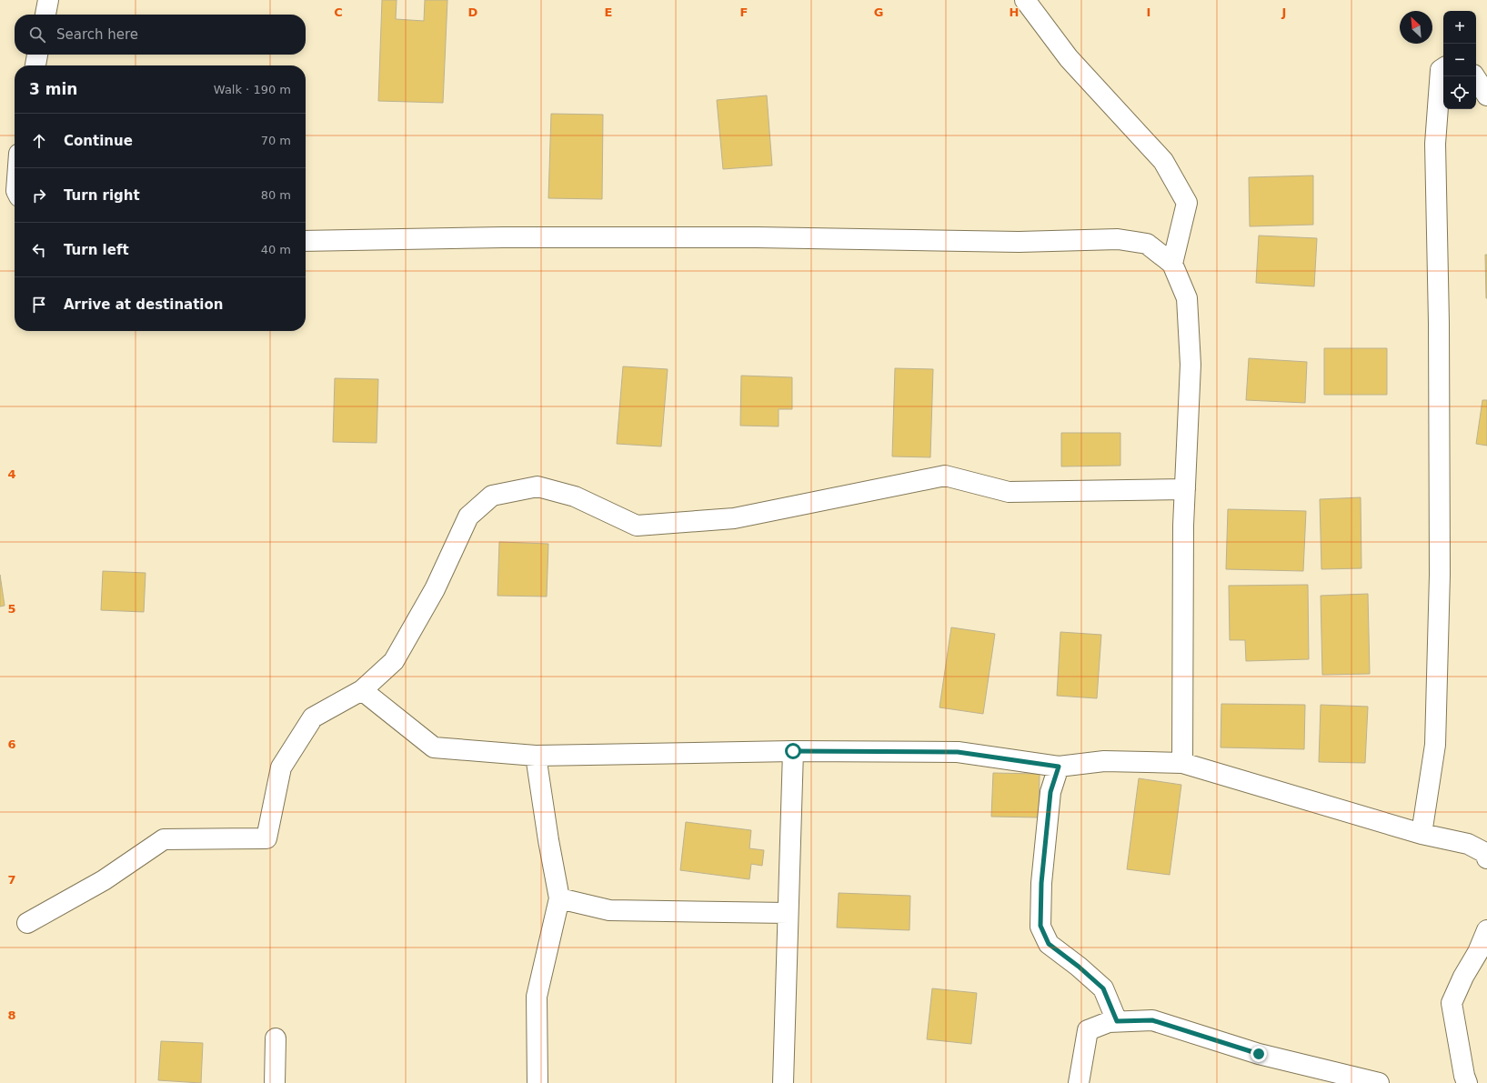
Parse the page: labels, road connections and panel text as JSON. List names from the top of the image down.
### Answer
{
  "north": "top left",
  "page": {
    "map_buttons": ["+", "−"],
    "search": "Search here",
    "heading": ["3 min", "Walk · 190 m"],
    "list": [
      ["Continue", "70 m"],
      ["Turn right", "80 m"],
      ["Turn left", "40 m"],
      "Arrive at destination"
    ]
  },
  "grid": {
    "columns": [
      "C",
      "D",
      "E",
      "F",
      "G",
      "H",
      "I",
      "J"
    ],
    "rows": [
      "4",
      "5",
      "6",
      "7",
      "8"
    ]
  }
}
